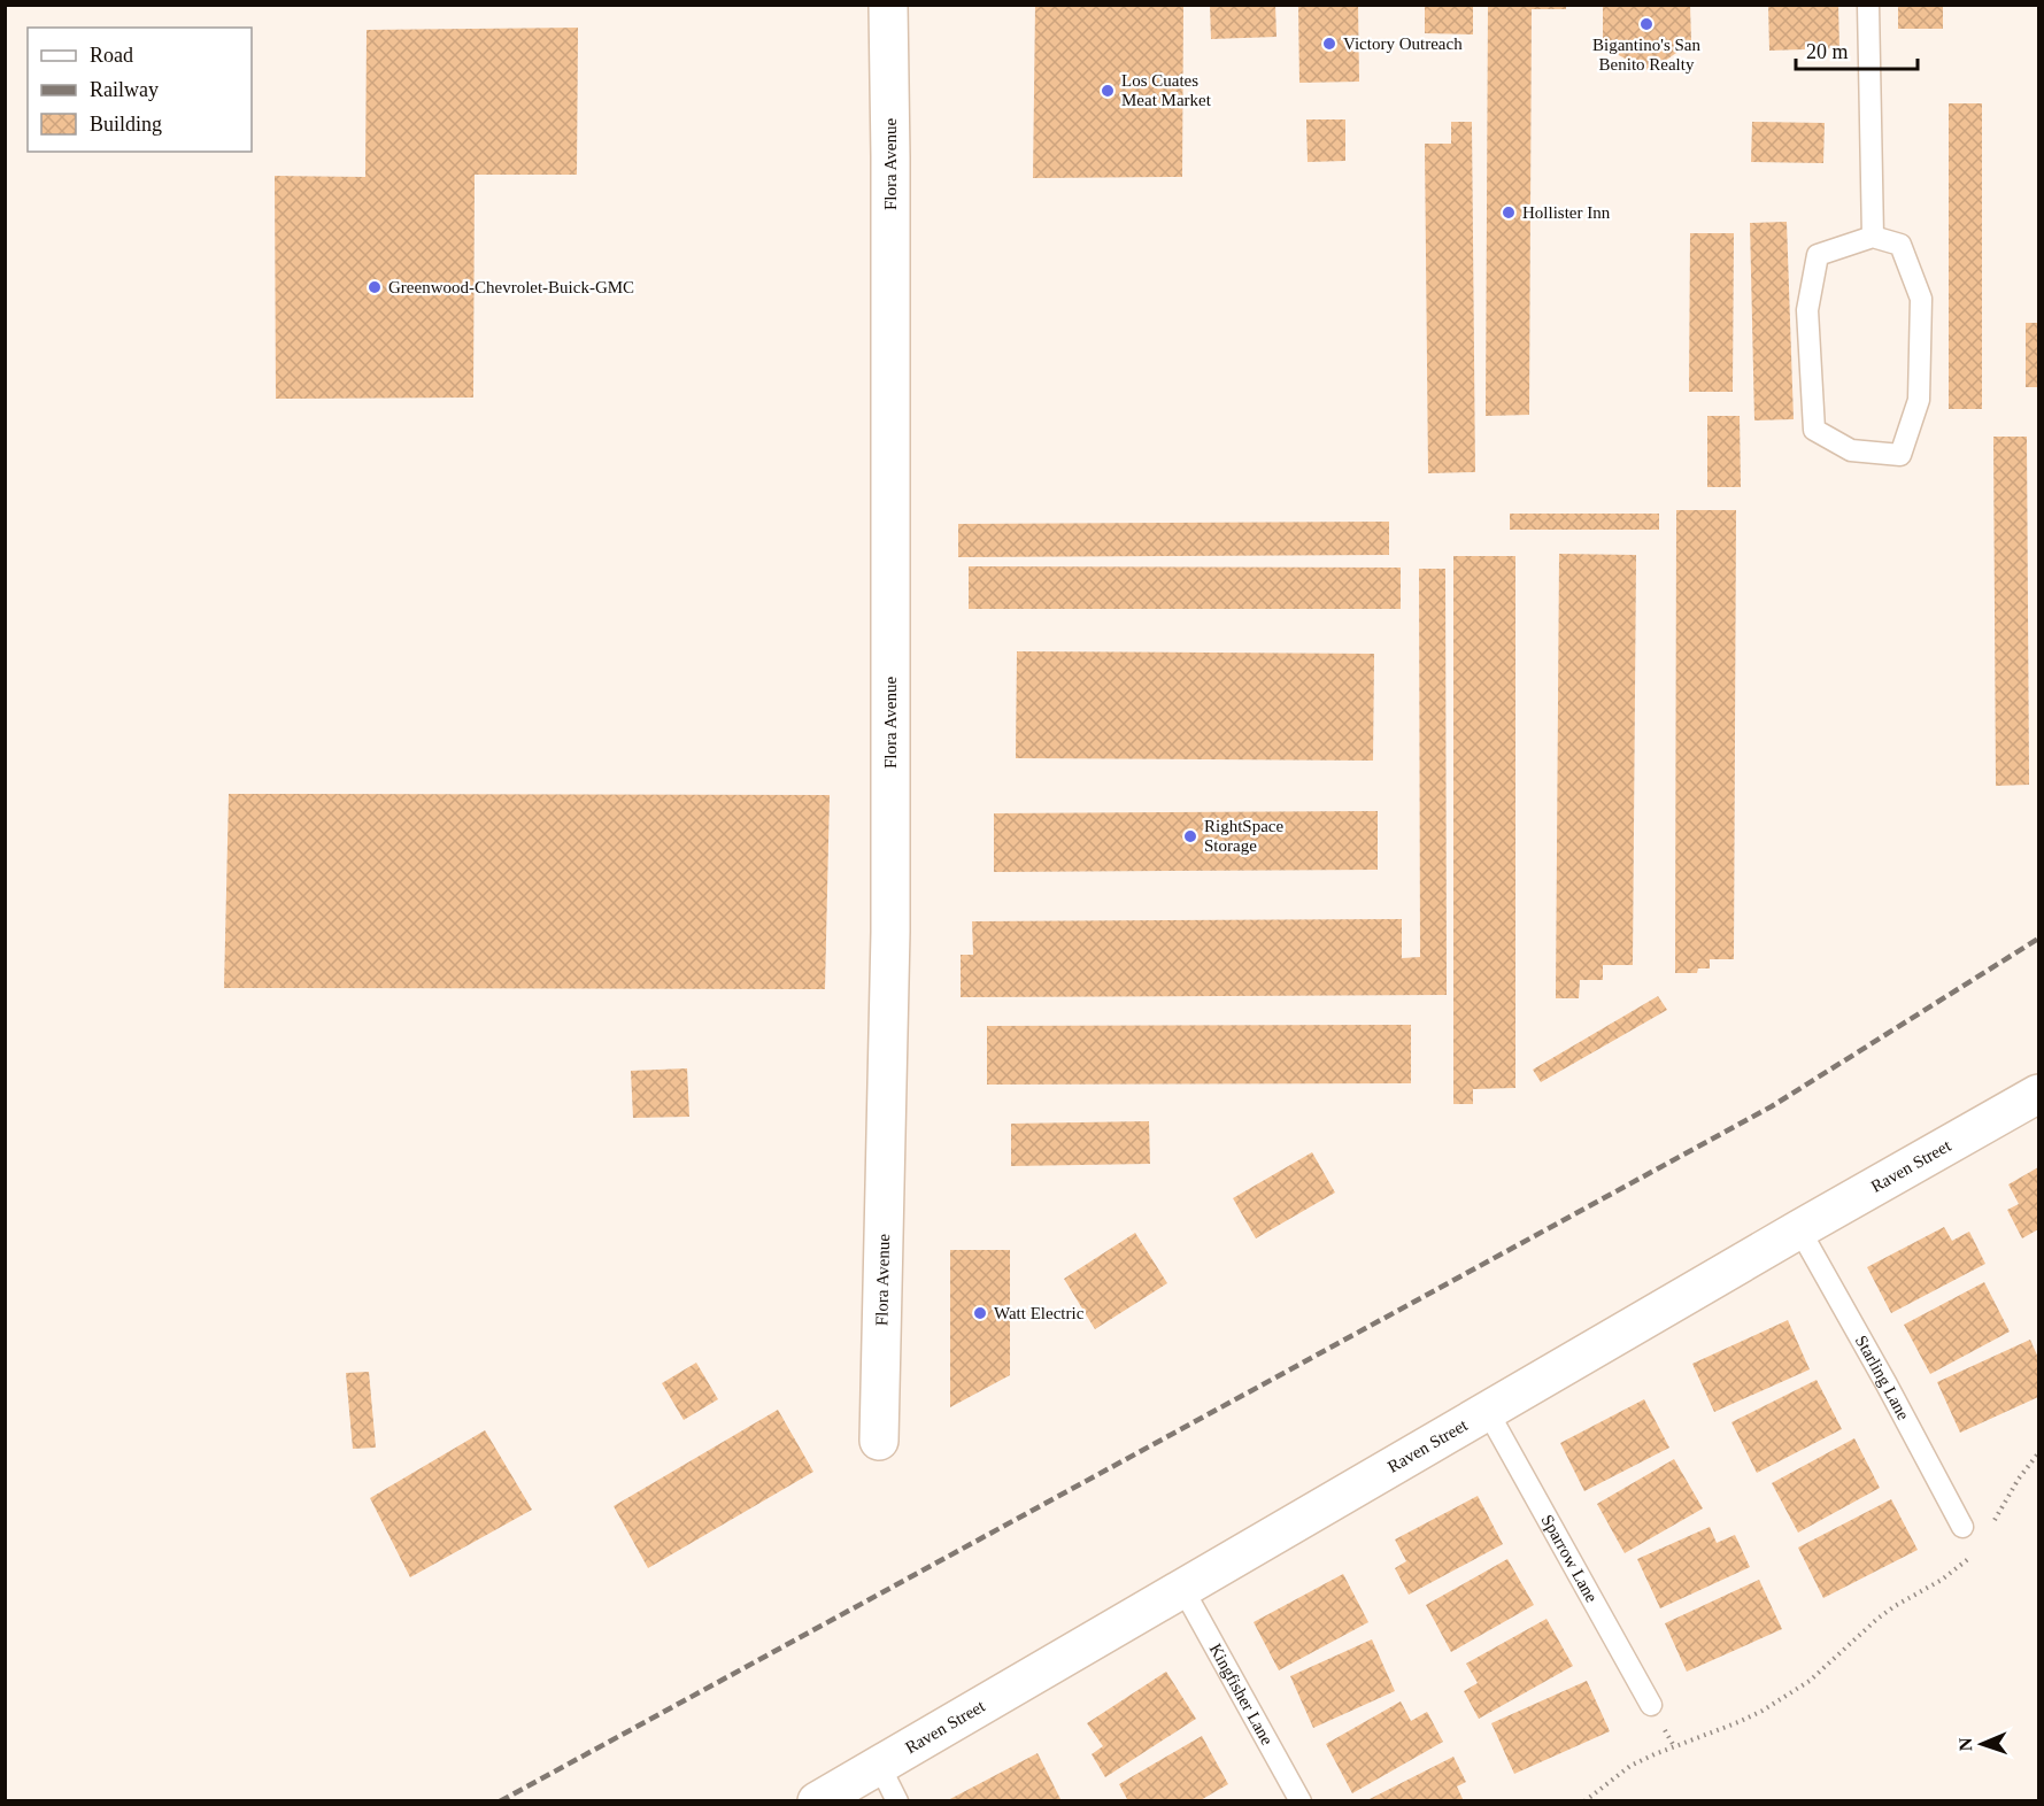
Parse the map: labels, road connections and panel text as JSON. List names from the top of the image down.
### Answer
{
  "streets": {
    "street": ["Flora Avenue", "Raven Street"],
    "lane": ["Starling Lane", "Sparrow Lane", "Kingfisher Lane"]
  },
  "crossings": [
    ["Raven Street", "Starling Lane"],
    ["Raven Street", "Sparrow Lane"],
    ["Raven Street", "Kingfisher Lane"]
  ],
  "places": [
    "Bigantino's San Benito Realty",
    "Victory Outreach",
    "Los Cuates Meat Market",
    "Hollister Inn",
    "Greenwood-Chevrolet-Buick-GMC",
    "RightSpace Storage",
    "Watt Electric"
  ],
  "legend": ["Road", "Railway", "Building"],
  "scale_bar": "20 m",
  "north": "left"
}
